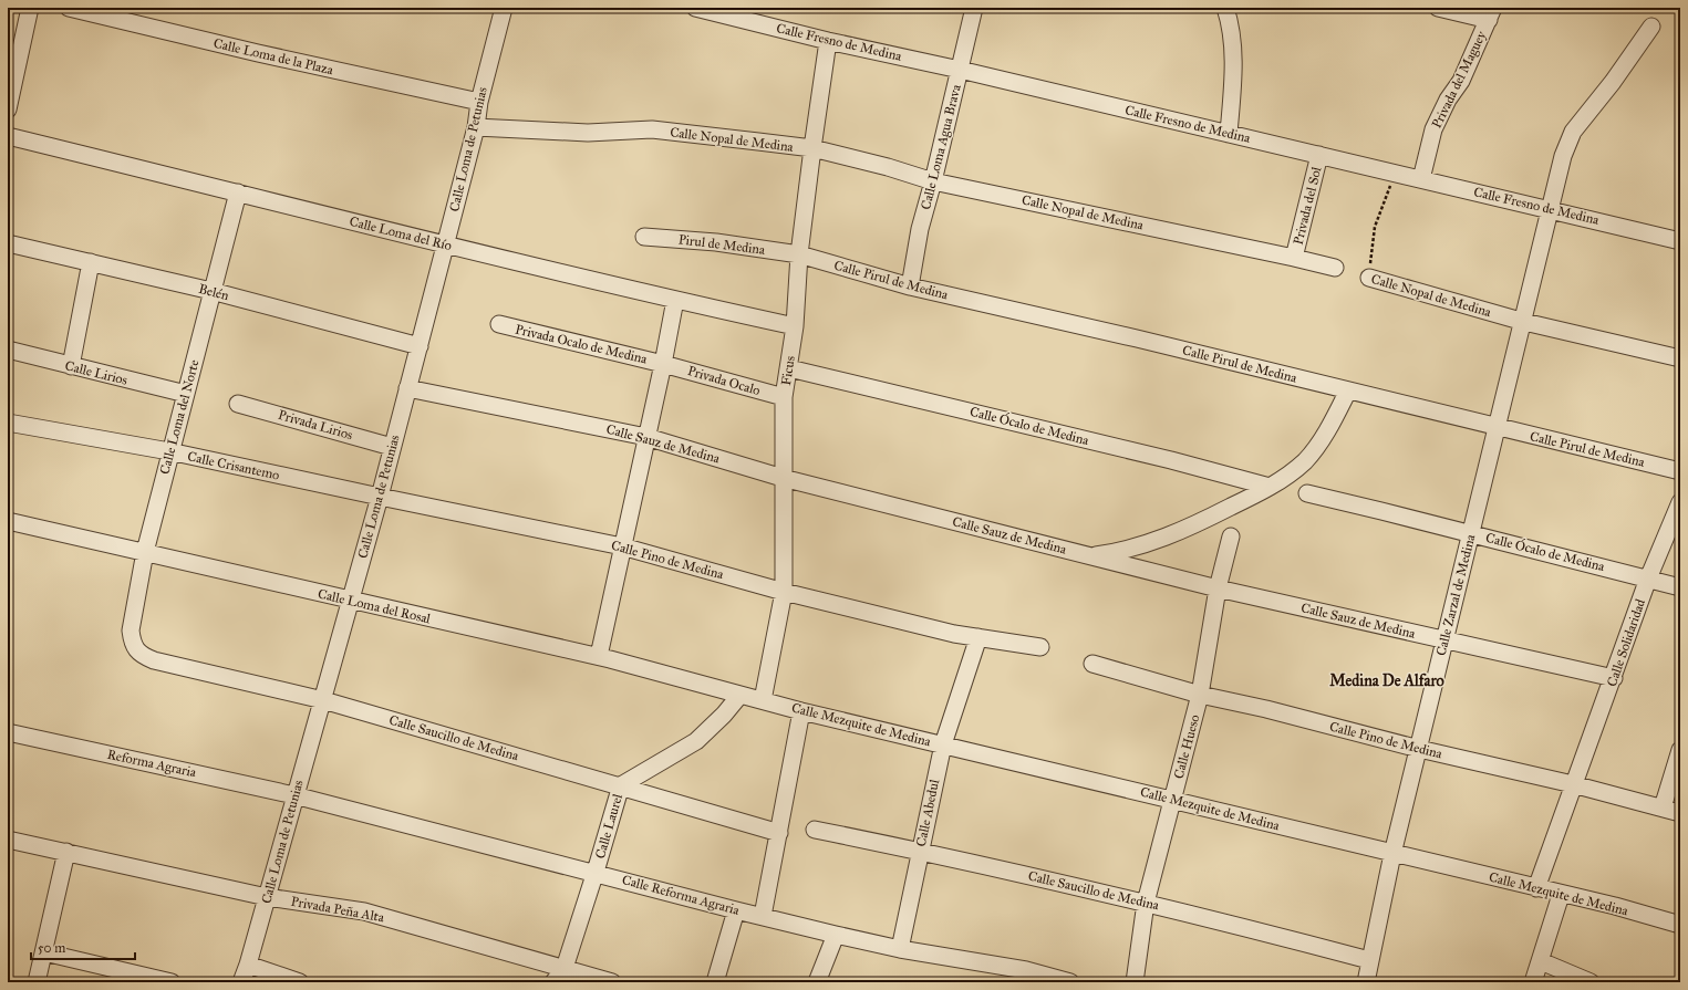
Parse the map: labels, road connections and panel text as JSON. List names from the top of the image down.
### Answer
{
  "streets": {
    "street": [
      "Calle Fresno de Medina",
      "Calle Loma de la Plaza",
      "Privada del Maguey",
      "Calle Nopal de Medina",
      "Calle Loma Agua Brava",
      "Calle Loma de Petunias",
      "Privada del Sol",
      "Calle Loma del Río",
      "Pirul de Medina",
      "Calle Pirul de Medina",
      "Belén",
      "Privada Ocalo de Medina",
      "Ficus",
      "Calle Lirios",
      "Privada Ocalo",
      "Calle Loma del Norte",
      "Privada Lirios",
      "Calle Ócalo de Medina",
      "Calle Sauz de Medina",
      "Calle Crisantemo",
      "Calle Pino de Medina",
      "Calle Zarzal de Medina",
      "Calle Loma del Rosal",
      "Calle Solidaridad",
      "Calle Mezquite de Medina",
      "Calle Saucillo de Medina",
      "Calle Hueso",
      "Reforma Agraria",
      "Calle Abedul",
      "Calle Laurel",
      "Calle Reforma Agraria",
      "Privada Peña Alta"
    ]
  },
  "crossings": [
    ["Calle Fresno de Medina", "Privada del Maguey"],
    ["Calle Fresno de Medina", "Calle Loma Agua Brava"],
    ["Calle Fresno de Medina", "Privada del Sol"],
    ["Calle Fresno de Medina", "Ficus"],
    ["Calle Fresno de Medina", "Calle Zarzal de Medina"],
    ["Calle Loma de la Plaza", "Calle Loma de Petunias"],
    ["Calle Nopal de Medina", "Calle Loma Agua Brava"],
    ["Calle Nopal de Medina", "Calle Loma de Petunias"],
    ["Calle Nopal de Medina", "Privada del Sol"],
    ["Calle Nopal de Medina", "Ficus"],
    ["Calle Nopal de Medina", "Calle Zarzal de Medina"],
    ["Calle Loma Agua Brava", "Calle Pirul de Medina"],
    ["Calle Loma de Petunias", "Calle Loma del Río"],
    ["Calle Loma de Petunias", "Belén"],
    ["Calle Loma de Petunias", "Privada Lirios"],
    ["Calle Loma de Petunias", "Calle Sauz de Medina"],
    ["Calle Loma de Petunias", "Calle Crisantemo"],
    ["Calle Loma de Petunias", "Calle Pino de Medina"],
    ["Calle Loma de Petunias", "Calle Loma del Rosal"],
    ["Calle Loma de Petunias", "Calle Saucillo de Medina"],
    ["Calle Loma de Petunias", "Reforma Agraria"],
    ["Calle Loma de Petunias", "Calle Reforma Agraria"],
    ["Calle Loma de Petunias", "Privada Peña Alta"],
    ["Calle Loma del Río", "Ficus"],
    ["Calle Loma del Río", "Calle Loma del Norte"],
    ["Pirul de Medina", "Calle Pirul de Medina"],
    ["Pirul de Medina", "Ficus"],
    ["Calle Pirul de Medina", "Ficus"],
    ["Calle Pirul de Medina", "Calle Zarzal de Medina"],
    ["Belén", "Calle Loma del Norte"],
    ["Privada Ocalo de Medina", "Privada Ocalo"],
    ["Ficus", "Privada Ocalo"],
    ["Ficus", "Calle Ócalo de Medina"],
    ["Ficus", "Calle Sauz de Medina"],
    ["Ficus", "Calle Pino de Medina"],
    ["Ficus", "Calle Mezquite de Medina"],
    ["Calle Lirios", "Calle Loma del Norte"],
    ["Calle Loma del Norte", "Calle Crisantemo"],
    ["Calle Loma del Norte", "Calle Loma del Rosal"],
    ["Calle Loma del Norte", "Calle Saucillo de Medina"],
    ["Calle Ócalo de Medina", "Calle Zarzal de Medina"],
    ["Calle Ócalo de Medina", "Calle Solidaridad"],
    ["Calle Sauz de Medina", "Calle Zarzal de Medina"],
    ["Calle Sauz de Medina", "Calle Solidaridad"],
    ["Calle Sauz de Medina", "Calle Hueso"],
    ["Calle Crisantemo", "Calle Pino de Medina"],
    ["Calle Pino de Medina", "Calle Zarzal de Medina"],
    ["Calle Pino de Medina", "Calle Solidaridad"],
    ["Calle Pino de Medina", "Calle Hueso"],
    ["Calle Pino de Medina", "Calle Abedul"],
    ["Calle Zarzal de Medina", "Calle Mezquite de Medina"],
    ["Calle Zarzal de Medina", "Calle Saucillo de Medina"],
    ["Calle Loma del Rosal", "Calle Mezquite de Medina"],
    ["Calle Loma del Rosal", "Calle Laurel"],
    ["Calle Solidaridad", "Calle Mezquite de Medina"],
    ["Calle Mezquite de Medina", "Calle Hueso"],
    ["Calle Mezquite de Medina", "Calle Abedul"],
    ["Calle Mezquite de Medina", "Calle Laurel"],
    ["Calle Saucillo de Medina", "Calle Hueso"],
    ["Calle Saucillo de Medina", "Calle Abedul"],
    ["Calle Saucillo de Medina", "Calle Laurel"],
    ["Reforma Agraria", "Calle Reforma Agraria"],
    ["Calle Abedul", "Calle Reforma Agraria"],
    ["Calle Laurel", "Calle Reforma Agraria"],
    ["Calle Laurel", "Privada Peña Alta"]
  ],
  "districts": ["Medina De Alfaro"],
  "scale_bar": "50 m"
}
